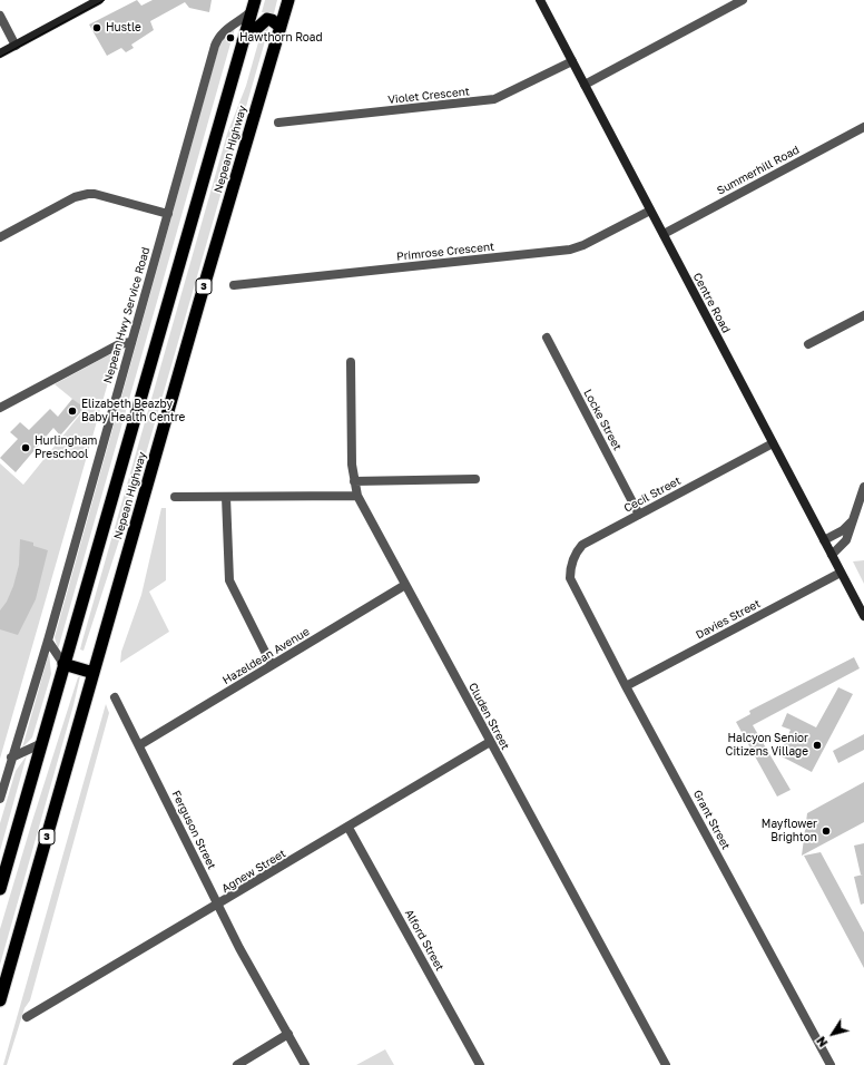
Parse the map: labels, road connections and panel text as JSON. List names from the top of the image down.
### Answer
{
  "streets": {
    "highway": ["Nepean Highway", "3"],
    "main road": ["Centre Road"],
    "street": [
      "Violet Crescent",
      "Summerhill Road",
      "Primrose Crescent",
      "Nepean Hwy Service Road",
      "Locke Street",
      "Cecil Street",
      "Davies Street",
      "Hazeldean Avenue",
      "Cluden Street",
      "Grant Street",
      "Ferguson Street",
      "Agnew Street",
      "Alford Street"
    ]
  },
  "crossings": [
    ["Violet Crescent", "Centre Road"],
    ["Nepean Highway", "Nepean Hwy Service Road"],
    ["Summerhill Road", "Centre Road"],
    ["Primrose Crescent", "Centre Road"],
    ["Centre Road", "Cecil Street"],
    ["Centre Road", "Davies Street"],
    ["Locke Street", "Cecil Street"],
    ["Cecil Street", "Grant Street"],
    ["Davies Street", "Grant Street"],
    ["Hazeldean Avenue", "Cluden Street"],
    ["Hazeldean Avenue", "Ferguson Street"],
    ["Cluden Street", "Agnew Street"],
    ["Ferguson Street", "Agnew Street"],
    ["Agnew Street", "Alford Street"]
  ],
  "places": [
    "Hustle",
    "Hawthorn Road",
    "Elizabeth Beazby Baby Health Centre",
    "Hurlingham Preschool",
    "Halcyon Senior Citizens Village",
    "Mayflower Brighton"
  ],
  "north": "bottom left"
}
